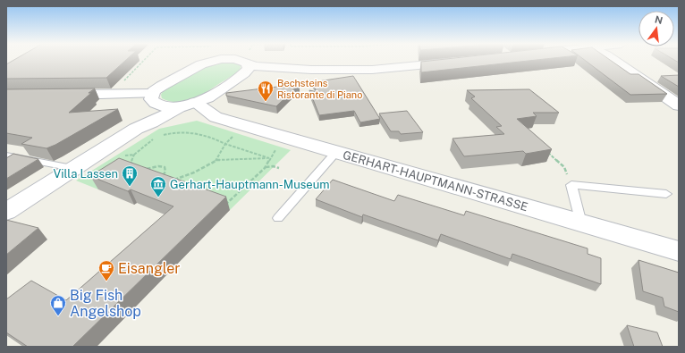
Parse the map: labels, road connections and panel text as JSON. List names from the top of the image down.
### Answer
{
  "streets": {
    "main road": ["GERHART-HAUPTMANN-STRASSE"]
  },
  "places": {
    "restaurant": ["Bechsteins Ristorante di Piano"],
    "building": ["Villa Lassen"],
    "museum": ["Gerhart-Hauptmann-Museum"],
    "cafe": ["Eisangler"],
    "shop": ["Big Fish Angelshop"]
  },
  "north": "top"
}
